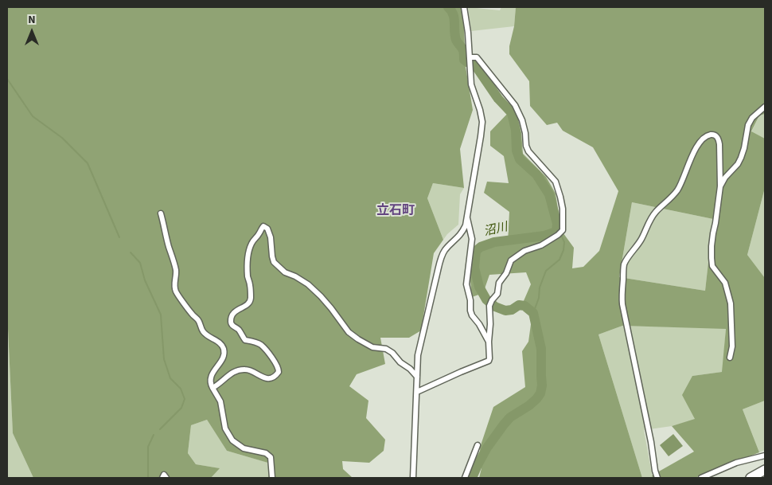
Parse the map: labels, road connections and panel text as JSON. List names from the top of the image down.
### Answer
{
  "districts": ["立石町"],
  "water": ["沼川"],
  "north": "top"
}
